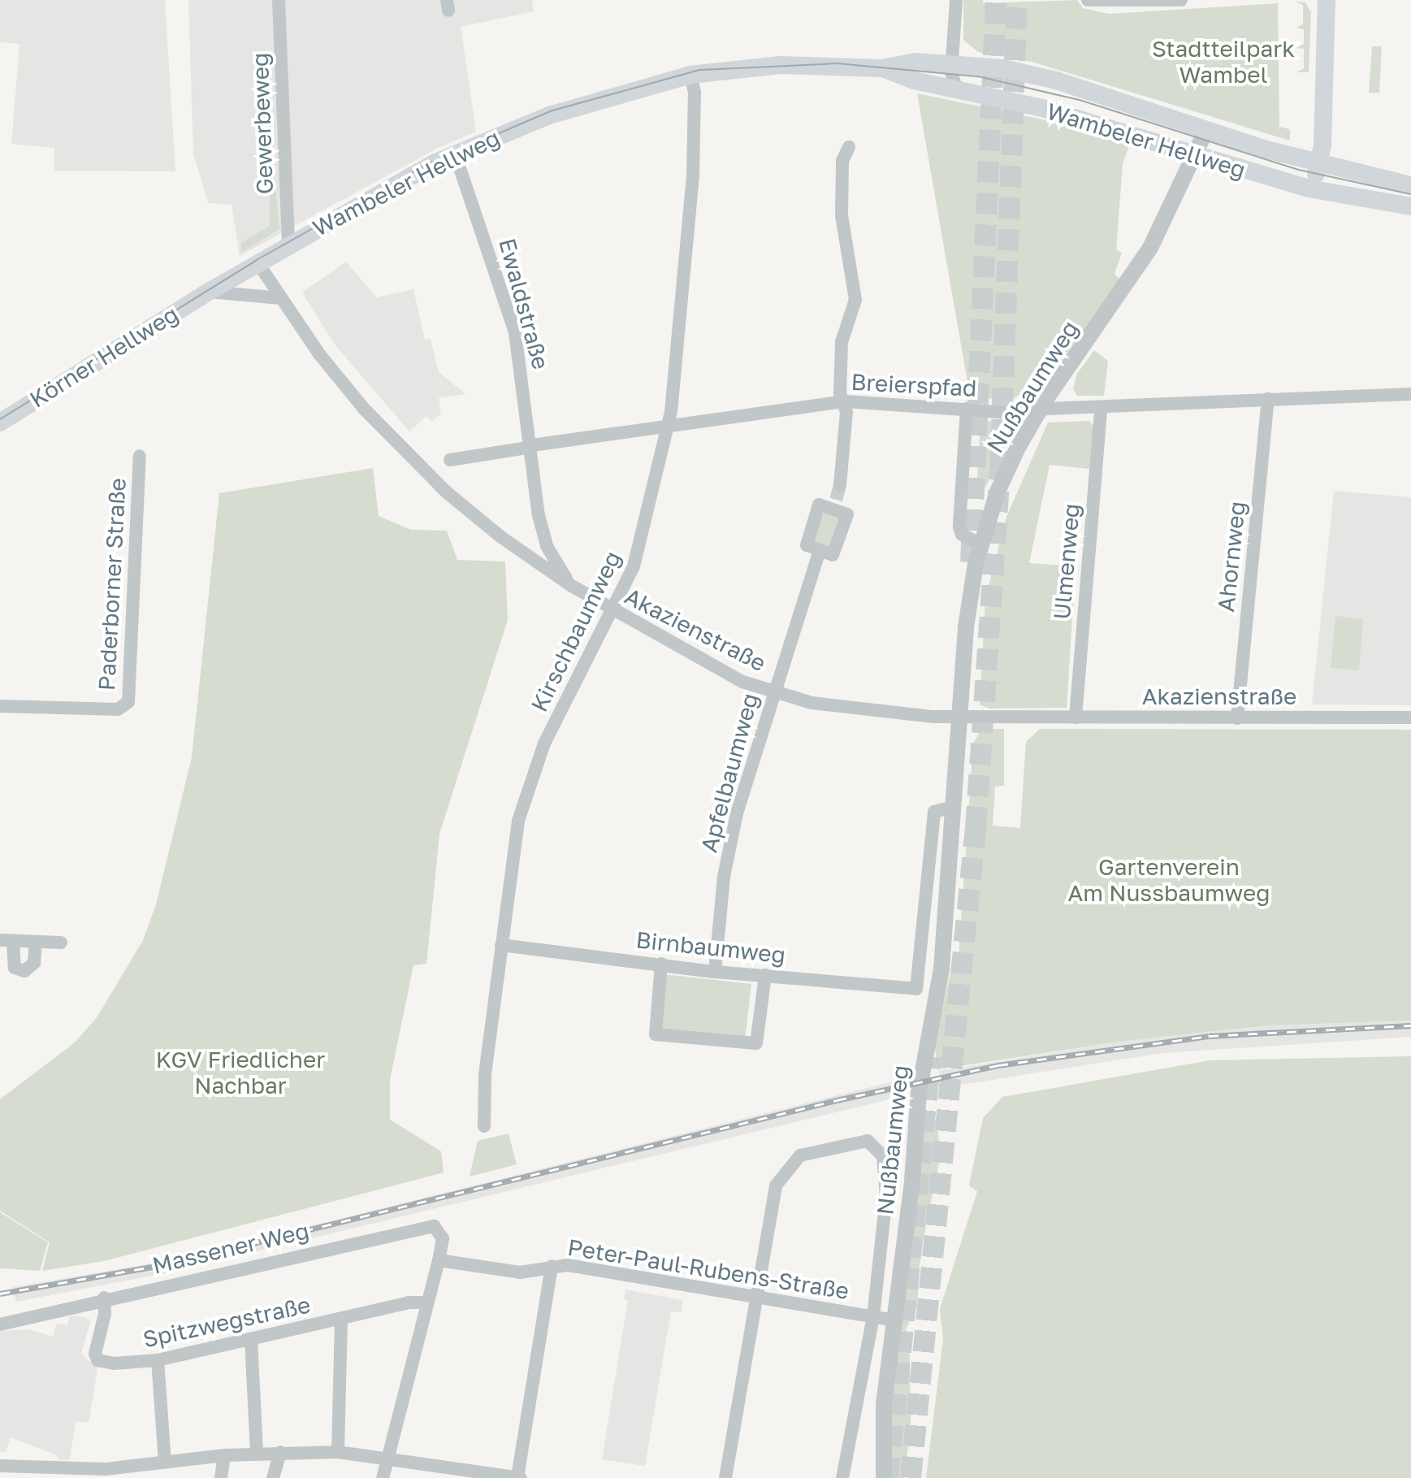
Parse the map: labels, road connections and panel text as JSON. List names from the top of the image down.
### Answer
{
  "streets": {
    "main road": ["Wambeler Hellweg", "Körner Hellweg"],
    "street": [
      "Gewerbeweg",
      "Ewaldstraße",
      "Breierspfad",
      "Nußbaumweg",
      "Ahornweg",
      "Ulmenweg",
      "Paderborner Straße",
      "Akazienstraße",
      "Kirschbaumweg",
      "Apfelbaumweg",
      "Birnbaumweg",
      "Massener Weg",
      "Peter-Paul-Rubens-Straße",
      "Spitzwegstraße"
    ]
  },
  "crossings": [
    ["Gewerbeweg", "Wambeler Hellweg"],
    ["Wambeler Hellweg", "Ewaldstraße"],
    ["Wambeler Hellweg", "Körner Hellweg"],
    ["Wambeler Hellweg", "Nußbaumweg"],
    ["Wambeler Hellweg", "Akazienstraße"],
    ["Wambeler Hellweg", "Kirschbaumweg"],
    ["Ewaldstraße", "Breierspfad"],
    ["Ewaldstraße", "Akazienstraße"],
    ["Breierspfad", "Nußbaumweg"],
    ["Breierspfad", "Ahornweg"],
    ["Breierspfad", "Ulmenweg"],
    ["Breierspfad", "Kirschbaumweg"],
    ["Nußbaumweg", "Akazienstraße"],
    ["Nußbaumweg", "Birnbaumweg"],
    ["Nußbaumweg", "Peter-Paul-Rubens-Straße"],
    ["Ahornweg", "Akazienstraße"],
    ["Ulmenweg", "Akazienstraße"],
    ["Akazienstraße", "Kirschbaumweg"],
    ["Akazienstraße", "Apfelbaumweg"],
    ["Kirschbaumweg", "Birnbaumweg"],
    ["Apfelbaumweg", "Birnbaumweg"],
    ["Massener Weg", "Peter-Paul-Rubens-Straße"],
    ["Massener Weg", "Spitzwegstraße"]
  ],
  "parks": ["Stadtteilpark Wambel", "Gartenverein Am Nussbaumweg", "KGV Friedlicher Nachbar"]
}
